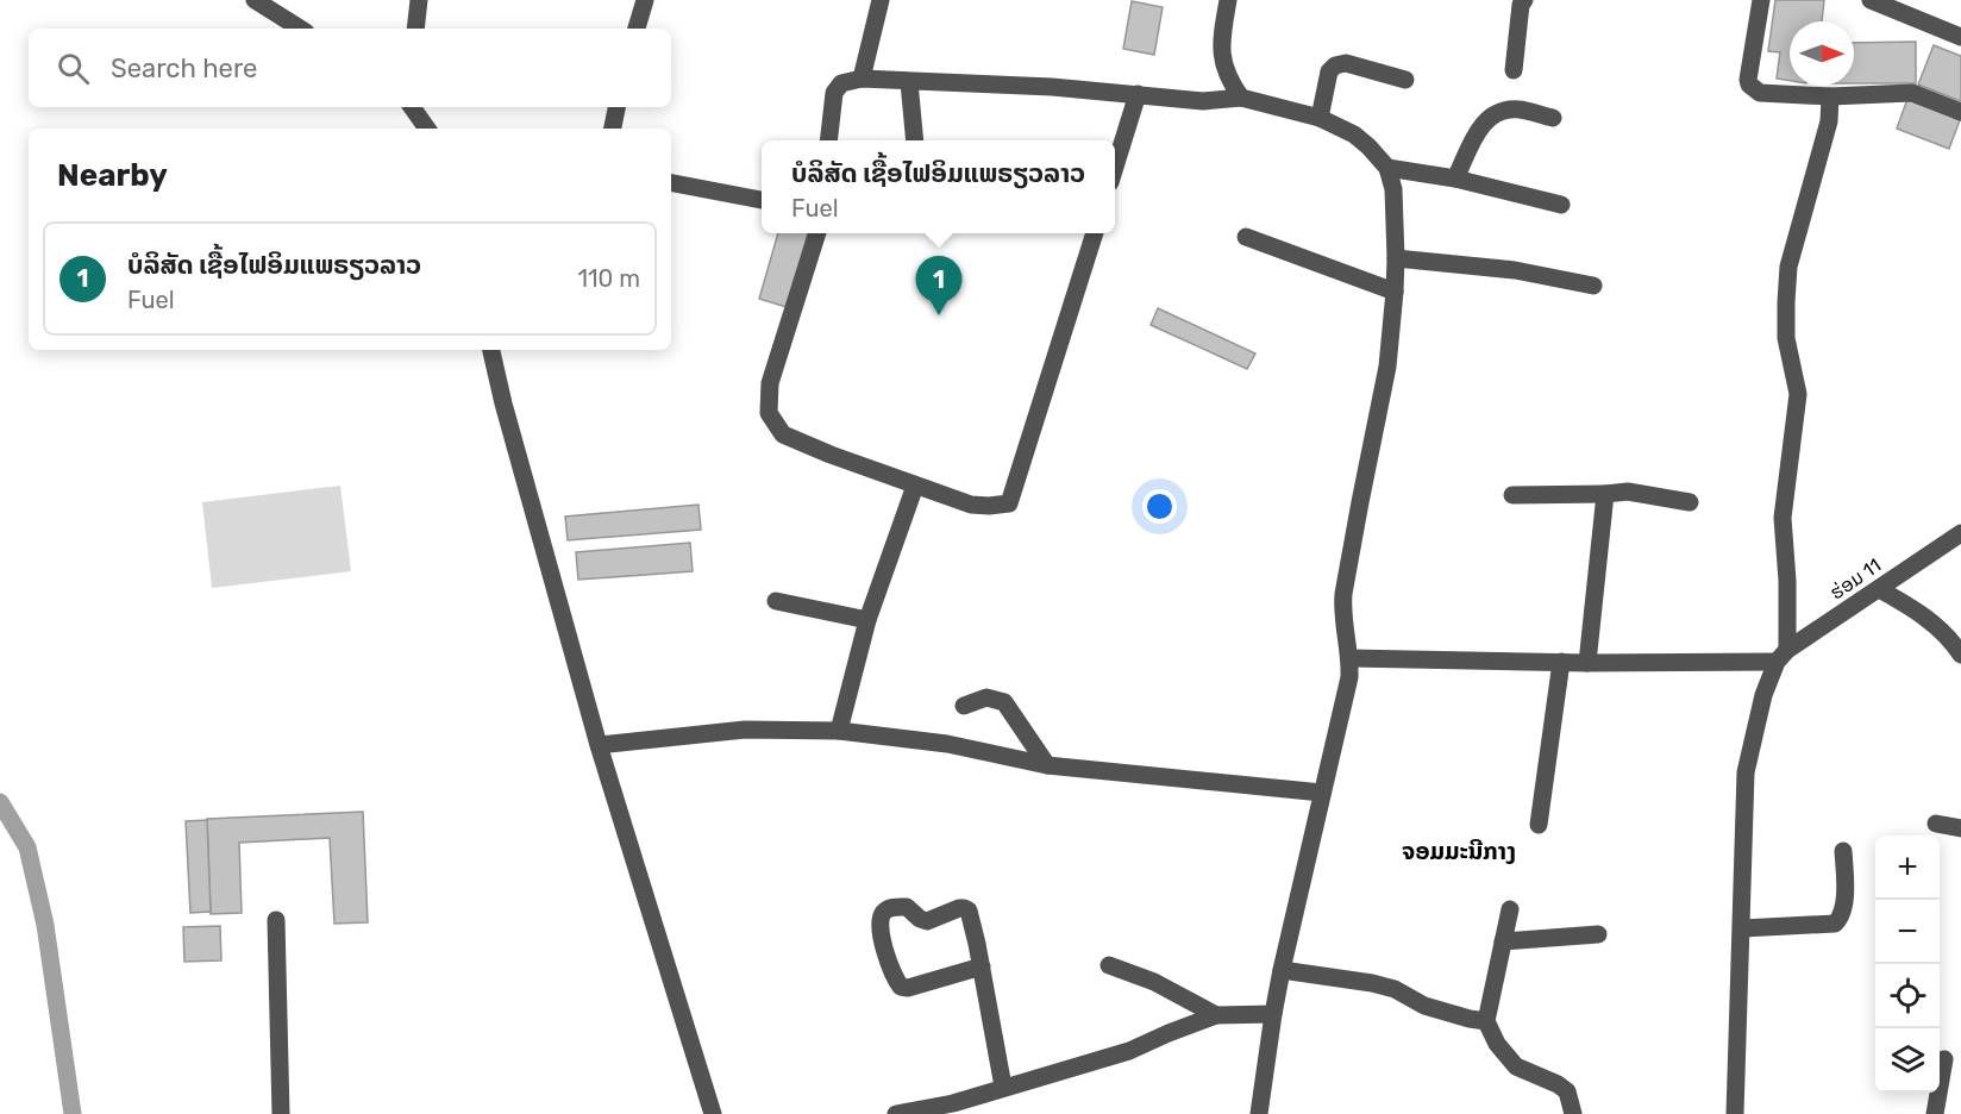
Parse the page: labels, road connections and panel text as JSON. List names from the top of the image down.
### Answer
{
  "streets": {
    "street": ["ຮ່ອມ 11"]
  },
  "districts": ["ຈອມມະນີກາງ"],
  "north": "right",
  "page": {
    "search": "Search here",
    "heading": "Nearby",
    "popup": ["ບໍລິສັດ ເຊື້ອໄຟອິມແພຣຽວລາວ", "Fuel"],
    "list": [
      {
        "mark": "1",
        "name": "ບໍລິສັດ ເຊື້ອໄຟອິມແພຣຽວລາວ",
        "note": "Fuel",
        "value": "110 m"
      }
    ],
    "pins": "1",
    "map_buttons": ["+", "−"]
  }
}
